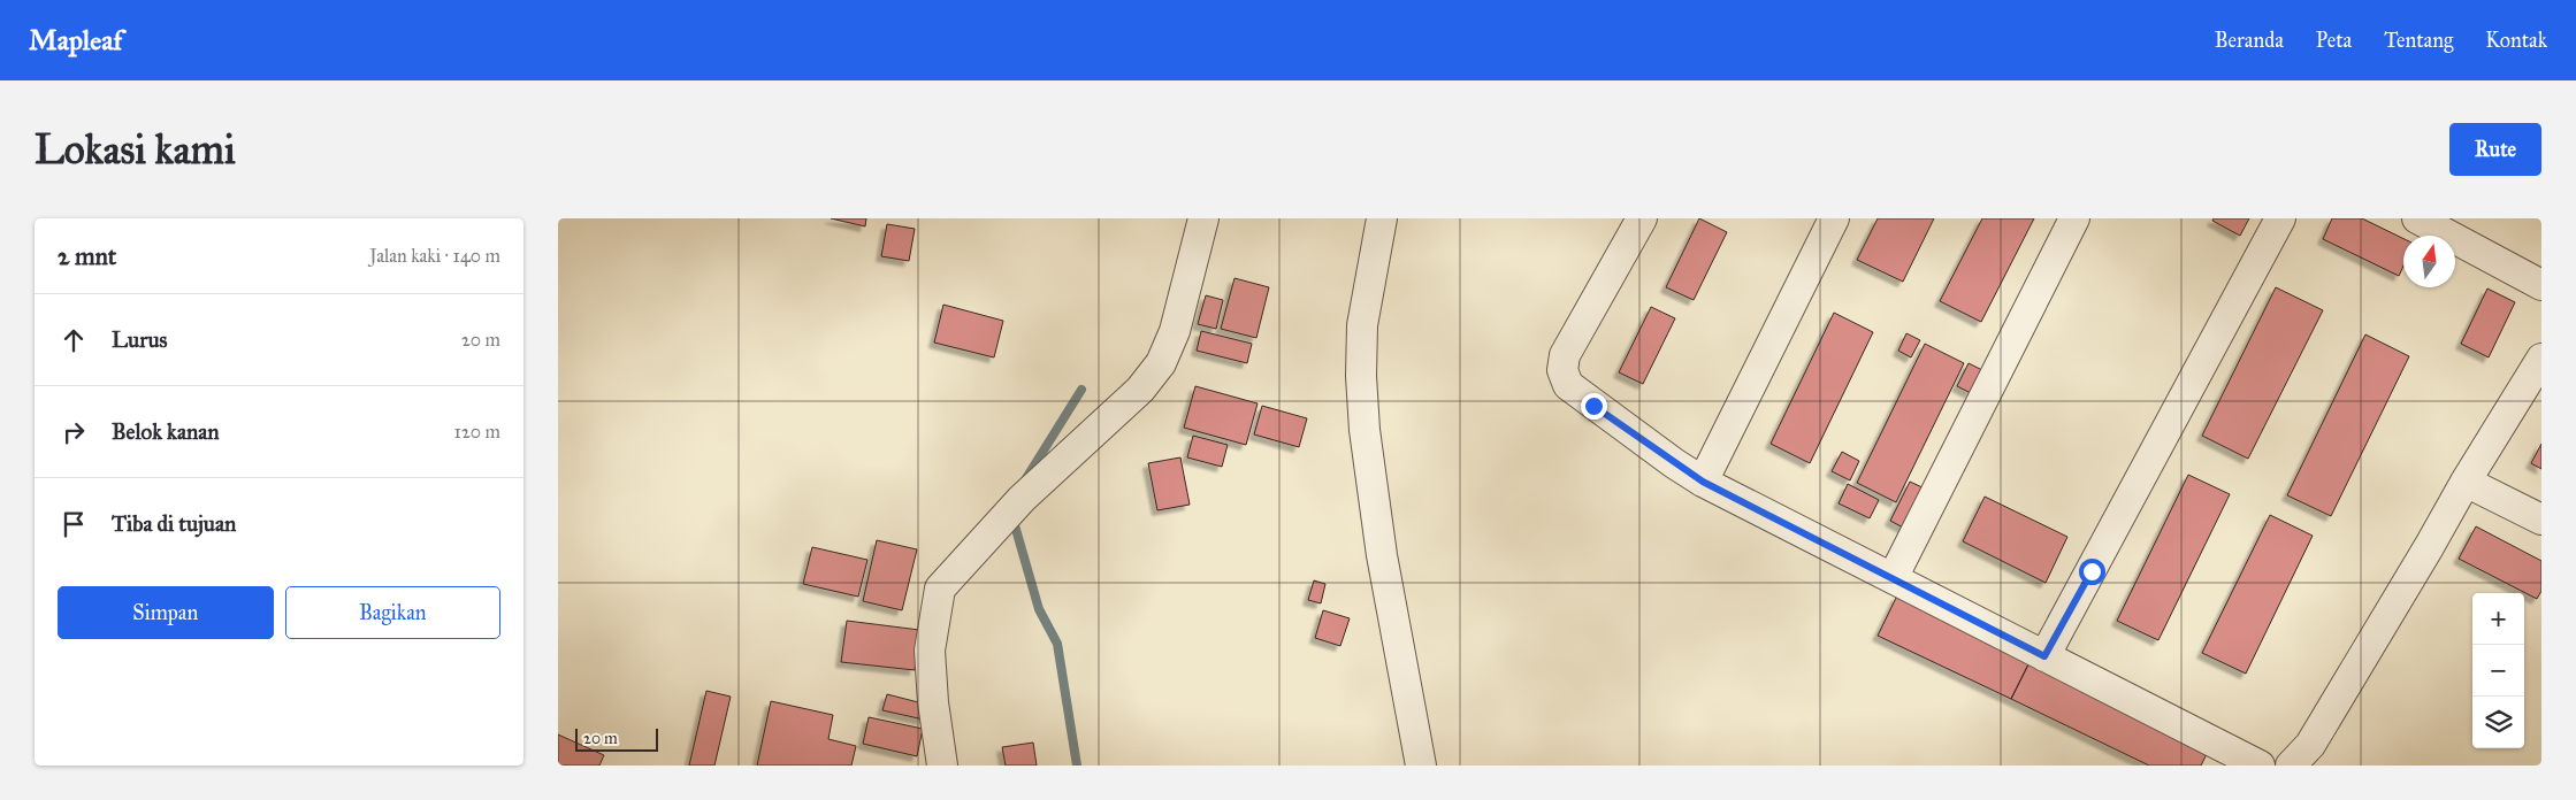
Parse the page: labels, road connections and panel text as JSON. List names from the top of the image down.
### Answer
{
  "scale_bar": "20 m",
  "north": "top",
  "page": {
    "header": "Mapleaf",
    "nav": [
      "Beranda",
      "Peta",
      "Tentang",
      "Kontak"
    ],
    "buttons": [
      "Rute",
      ["Simpan", "Bagikan"]
    ],
    "title": "Lokasi kami",
    "heading": ["2 mnt", "Jalan kaki · 140 m"],
    "list": [
      ["Lurus", "20 m"],
      ["Belok kanan", "120 m"],
      "Tiba di tujuan"
    ],
    "map_buttons": ["+", "−"],
    "scale": "20 m"
  }
}
